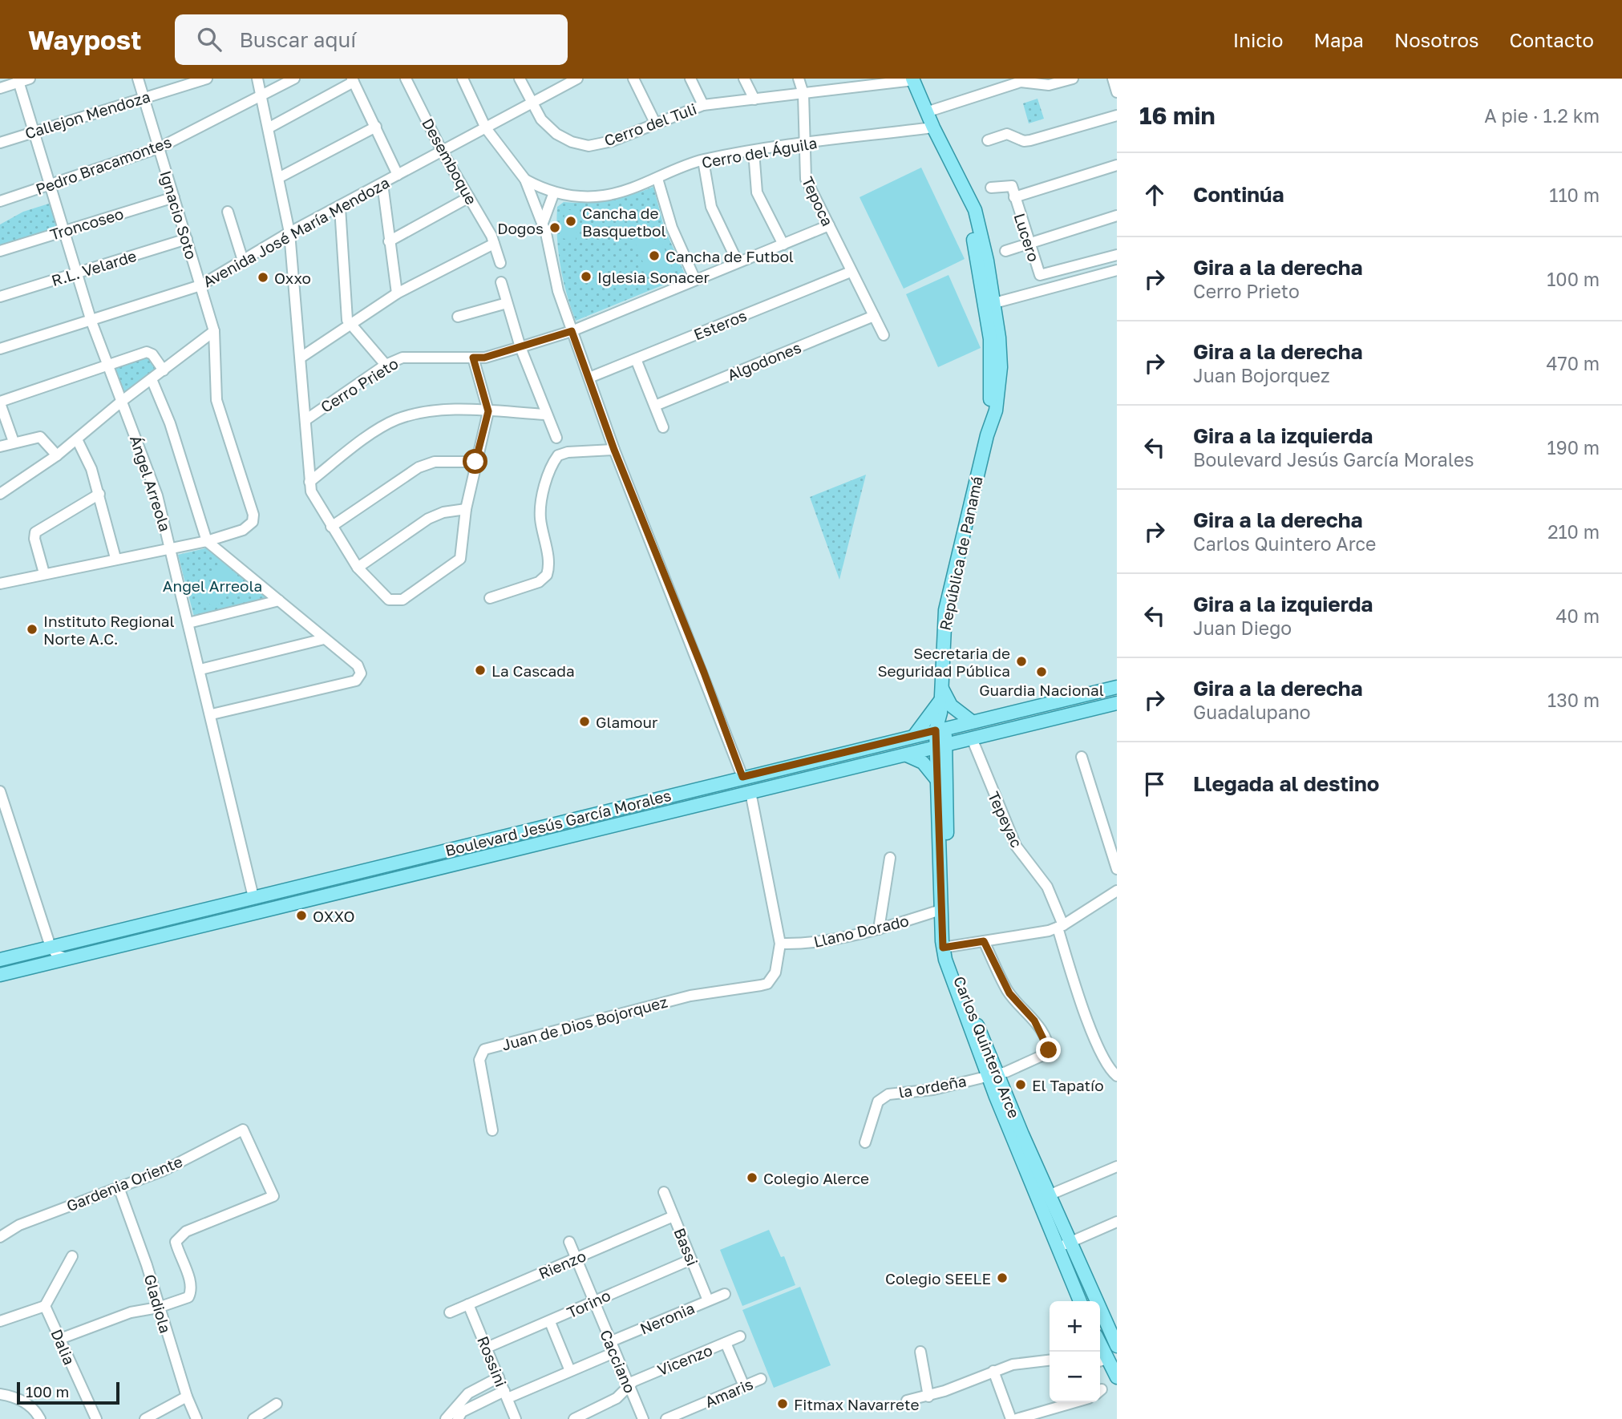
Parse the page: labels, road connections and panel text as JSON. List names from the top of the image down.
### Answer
{
  "streets": {
    "main road": ["República de Panamá", "Boulevard Jesús García Morales", "Carlos Quintero Arce"],
    "street": [
      "Callejon Mendoza",
      "Cerro del Tuli",
      "Cerro del Águila",
      "Desemboque",
      "Pedro Bracamontes",
      "Tepoca",
      "Ignacio Soto",
      "Troncoseo",
      "Avenida José María Mendoza",
      "Lucero",
      "R.L. Velarde",
      "Esteros",
      "Algodones",
      "Cerro Prieto",
      "Ángel Arreola",
      "Tepeyac",
      "Llano Dorado",
      "Juan de Dios Bojorquez",
      "la ordeña",
      "Gardenia Oriente",
      "Bassi",
      "Rienzo",
      "Gladiola",
      "Torino",
      "Neronia",
      "Dalia",
      "Vicenzo",
      "Rossini",
      "Cacciano",
      "Amaris"
    ]
  },
  "crossings": [
    ["Callejon Mendoza", "Ignacio Soto"],
    ["Callejon Mendoza", "Ángel Arreola"],
    ["Cerro del Tuli", "Tepoca"],
    ["Cerro del Tuli", "Avenida José María Mendoza"],
    ["Cerro del Tuli", "República de Panamá"],
    ["Cerro del Águila", "Tepoca"],
    ["Cerro del Águila", "República de Panamá"],
    ["Desemboque", "Avenida José María Mendoza"],
    ["Pedro Bracamontes", "Ignacio Soto"],
    ["Pedro Bracamontes", "Ángel Arreola"],
    ["Tepoca", "Esteros"],
    ["Tepoca", "Algodones"],
    ["Tepoca", "Cerro Prieto"],
    ["Ignacio Soto", "Troncoseo"],
    ["Ignacio Soto", "Avenida José María Mendoza"],
    ["Ignacio Soto", "R.L. Velarde"],
    ["Troncoseo", "Ángel Arreola"],
    ["Avenida José María Mendoza", "Ángel Arreola"],
    ["R.L. Velarde", "Ángel Arreola"],
    ["Ángel Arreola", "Boulevard Jesús García Morales"],
    ["República de Panamá", "Boulevard Jesús García Morales"],
    ["República de Panamá", "Carlos Quintero Arce"],
    ["Tepeyac", "Boulevard Jesús García Morales"],
    ["Boulevard Jesús García Morales", "Carlos Quintero Arce"],
    ["Llano Dorado", "Juan de Dios Bojorquez"],
    ["Llano Dorado", "Carlos Quintero Arce"],
    ["Carlos Quintero Arce", "la ordeña"],
    ["Gardenia Oriente", "Gladiola"],
    ["Bassi", "Rienzo"],
    ["Bassi", "Torino"],
    ["Bassi", "Neronia"],
    ["Rienzo", "Rossini"],
    ["Rienzo", "Cacciano"],
    ["Torino", "Rossini"],
    ["Torino", "Cacciano"],
    ["Neronia", "Cacciano"],
    ["Vicenzo", "Cacciano"]
  ],
  "parks": ["Angel Arreola"],
  "places": [
    "Cancha de Basquetbol",
    "Dogos",
    "Cancha de Futbol",
    "Iglesia Sonacer",
    "Oxxo",
    "Instituto Regional Norte A.C.",
    "Secretaria de Seguridad Pública",
    "La Cascada",
    "Guardia Nacional",
    "Glamour",
    "OXXO",
    "El Tapatío",
    "Colegio Alerce",
    "Colegio SEELE",
    "Fitmax Navarrete"
  ],
  "scale_bar": "100 m",
  "page": {
    "header": "Waypost",
    "search": "Buscar aquí",
    "nav": [
      "Inicio",
      "Mapa",
      "Nosotros",
      "Contacto"
    ],
    "heading": ["16 min", "A pie · 1.2 km"],
    "list": [
      ["Continúa", "110 m"],
      ["Gira a la derecha", "Cerro Prieto", "100 m"],
      ["Gira a la derecha", "Juan Bojorquez", "470 m"],
      ["Gira a la izquierda", "Boulevard Jesús García Morales", "190 m"],
      ["Gira a la derecha", "Carlos Quintero Arce", "210 m"],
      ["Gira a la izquierda", "Juan Diego", "40 m"],
      ["Gira a la derecha", "Guadalupano", "130 m"],
      "Llegada al destino"
    ],
    "map_buttons": ["+", "−"],
    "scale": "100 m"
  }
}
